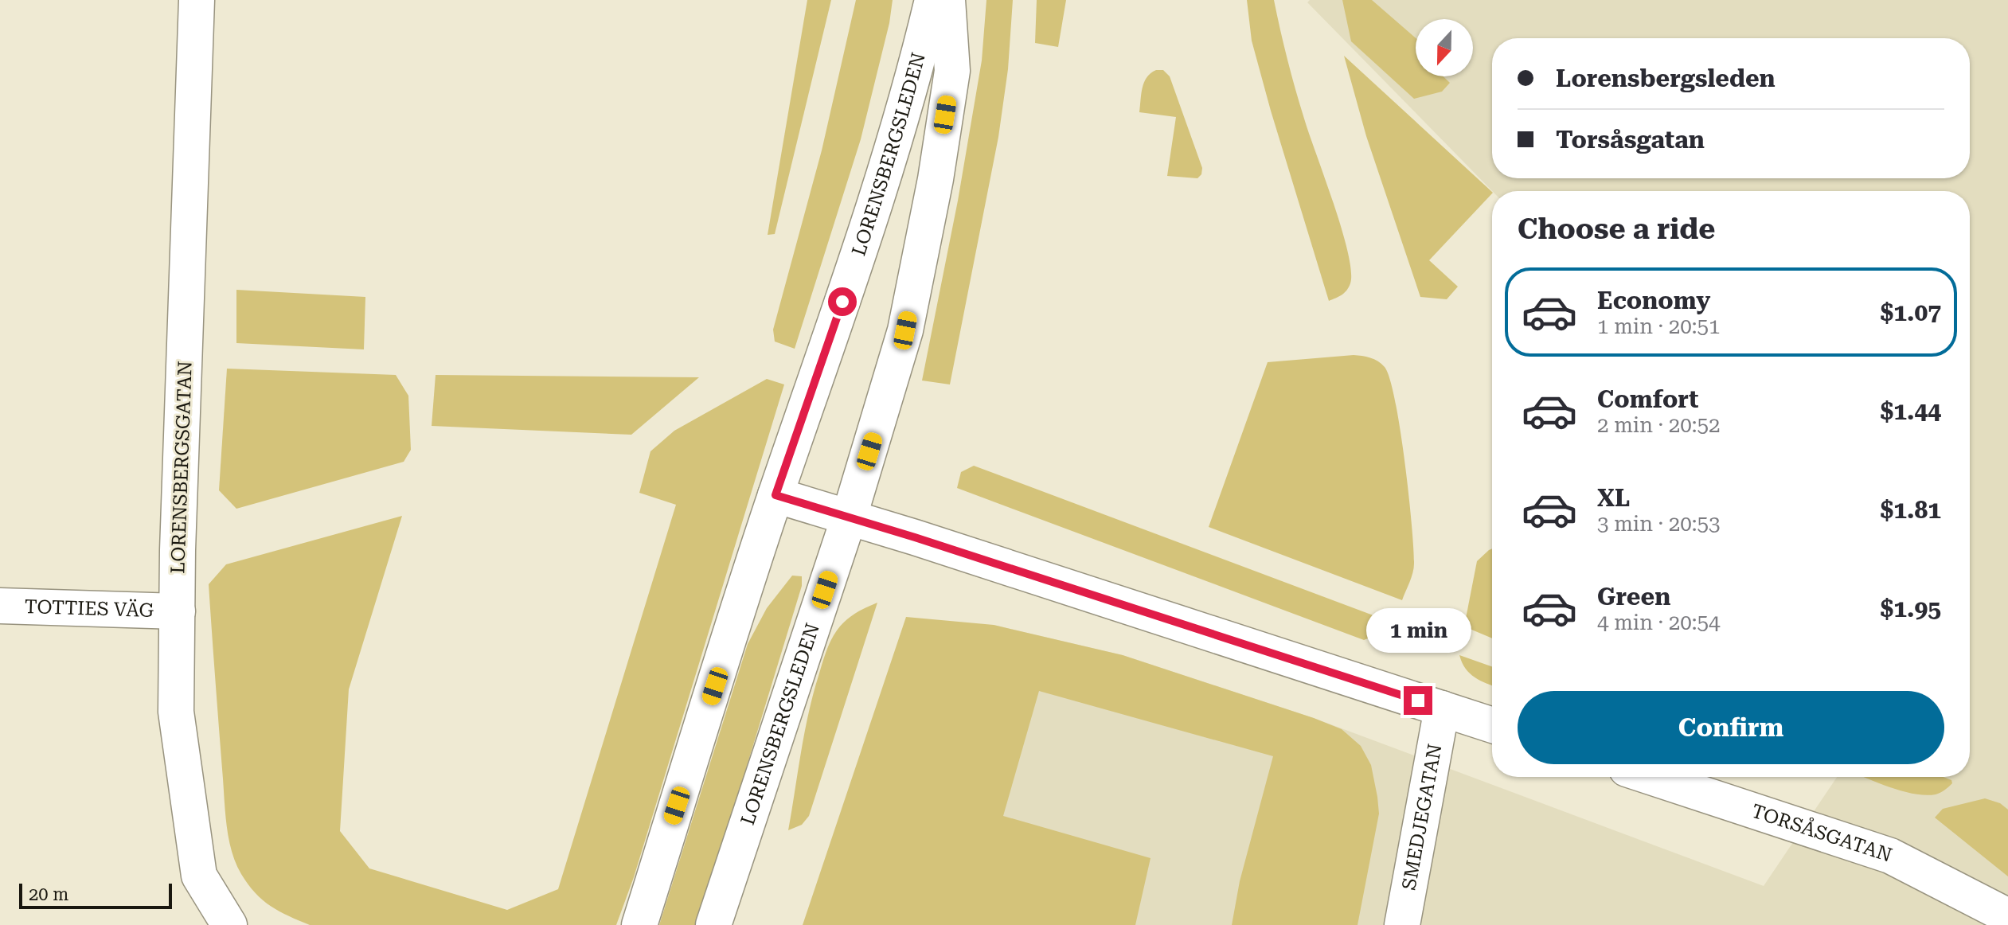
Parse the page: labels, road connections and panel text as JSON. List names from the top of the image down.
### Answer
{
  "streets": {
    "street": [
      "LORENSBERGSLEDEN",
      "LORENSBERGSGATAN",
      "TOTTIES VÄG",
      "SMEDJEGATAN",
      "TORSÅSGATAN"
    ]
  },
  "crossings": [
    ["LORENSBERGSGATAN", "TOTTIES VÄG"]
  ],
  "scale_bar": "20 m",
  "north": "bottom",
  "page": {
    "banner": ["Lorensbergsleden", "Torsåsgatan"],
    "heading": "Choose a ride",
    "list": [
      {
        "name": "Economy",
        "note": "1 min · 20:51",
        "value": "$1.07"
      },
      {
        "name": "Comfort",
        "note": "2 min · 20:52",
        "value": "$1.44"
      },
      {
        "name": "XL",
        "note": "3 min · 20:53",
        "value": "$1.81"
      },
      {
        "name": "Green",
        "note": "4 min · 20:54",
        "value": "$1.95"
      }
    ],
    "bubble": "1 min",
    "buttons": "Confirm",
    "scale": "20 m"
  }
}
